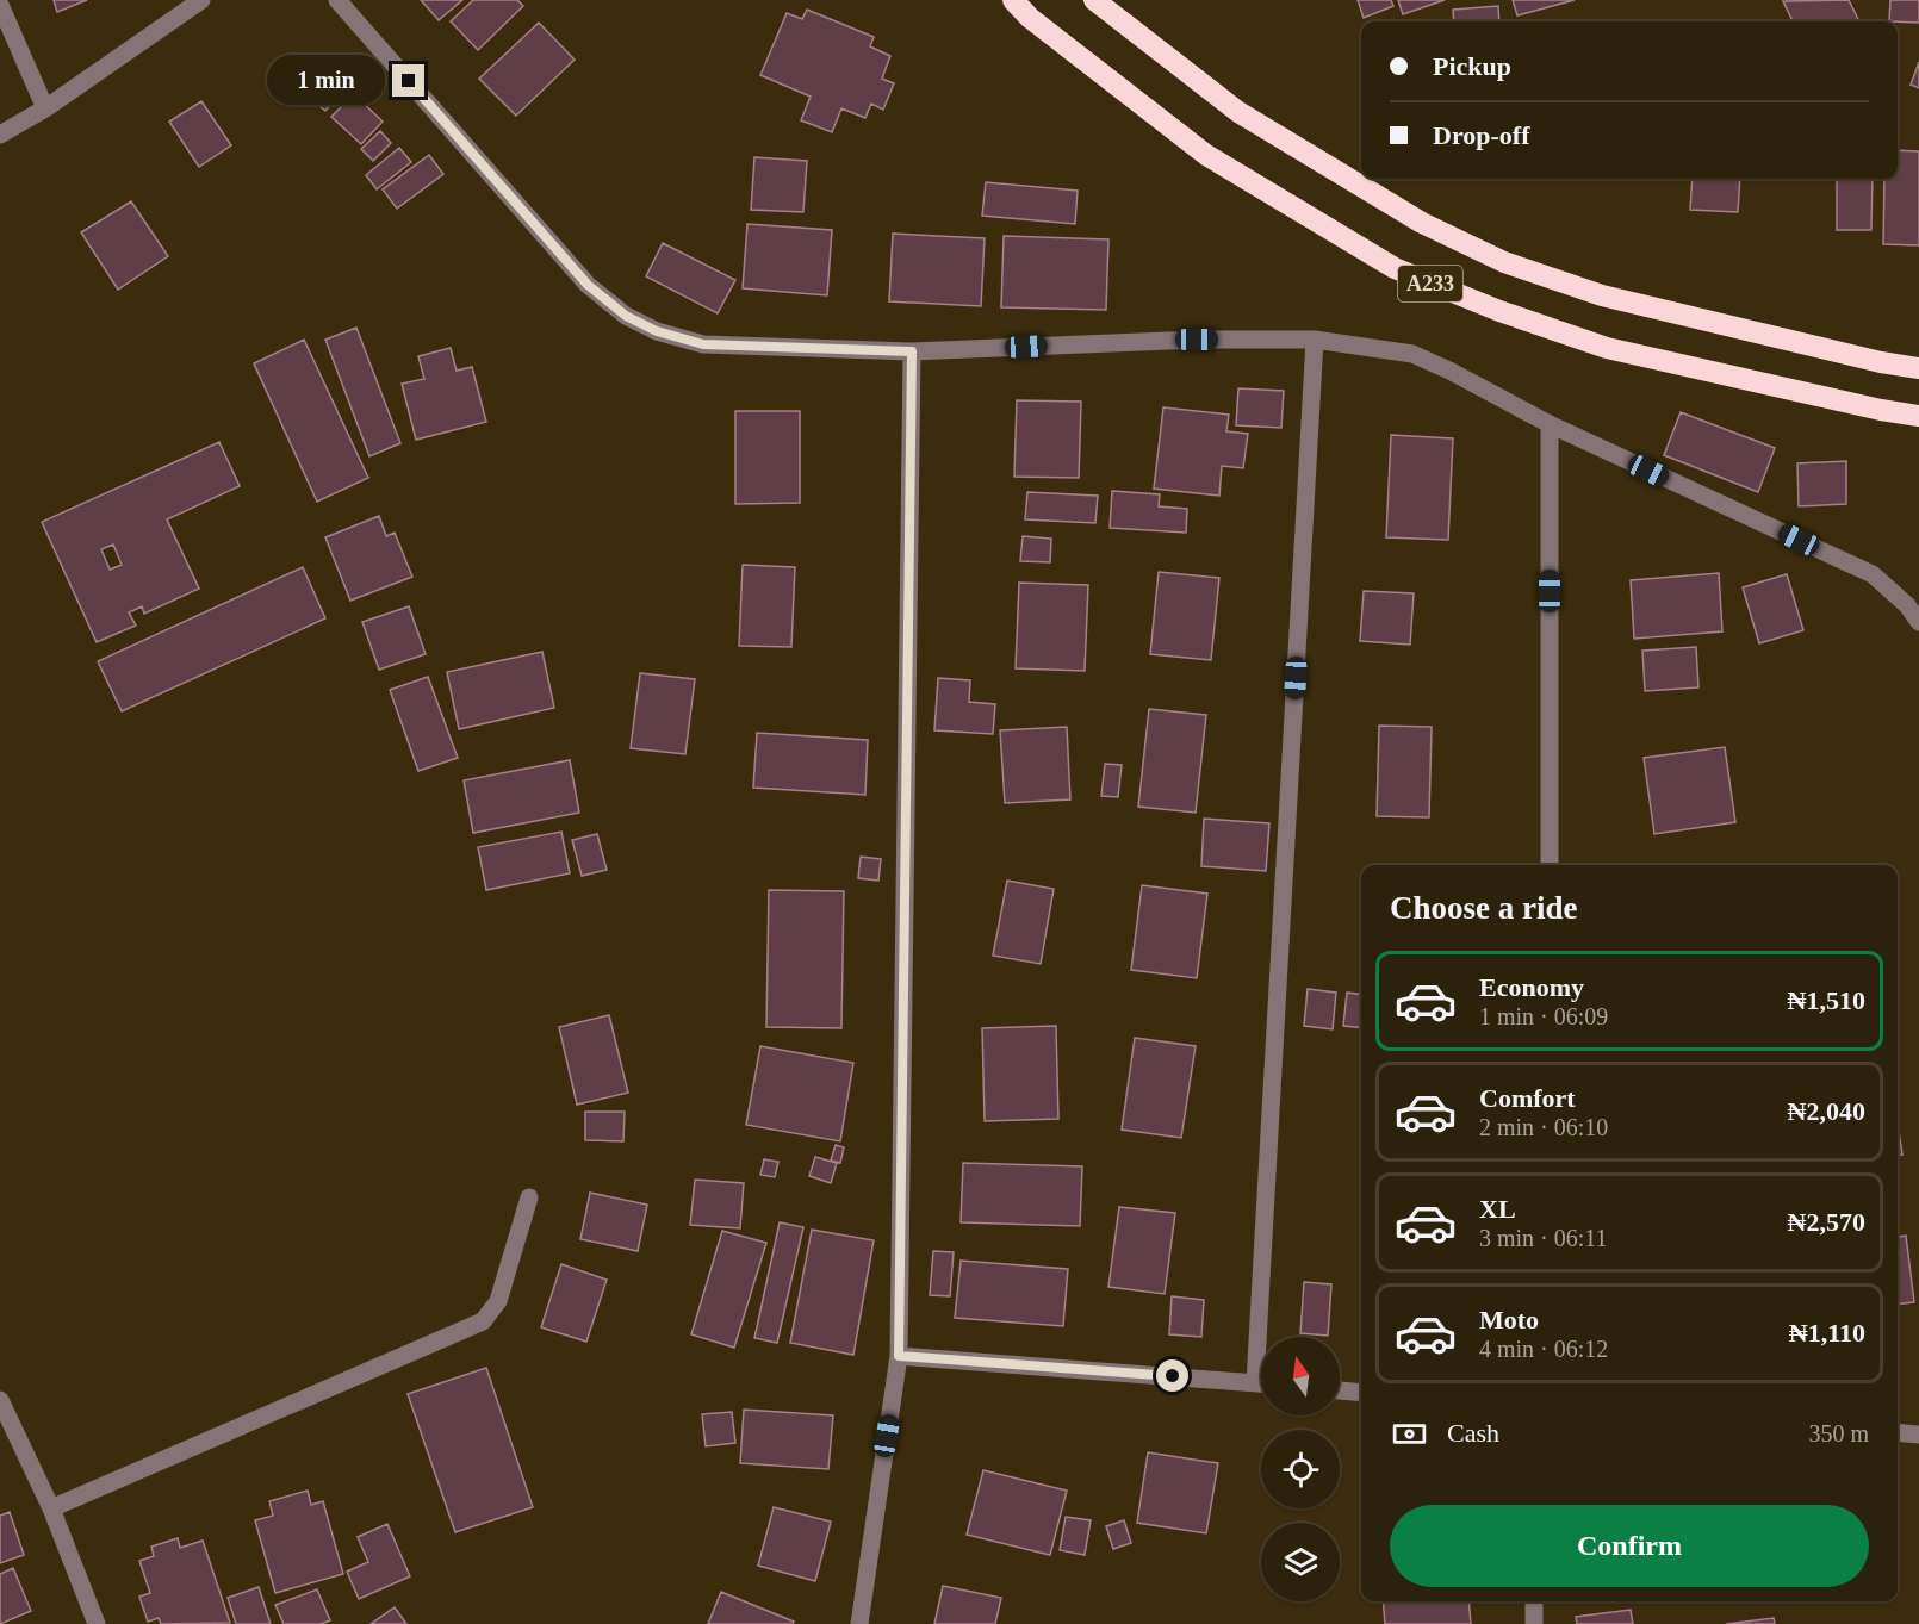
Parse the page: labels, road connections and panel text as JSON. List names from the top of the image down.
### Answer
{
  "streets": {
    "highway": ["A233"]
  },
  "north": "top",
  "page": {
    "banner": ["Pickup", "Drop-off"],
    "bubble": "1 min",
    "heading": "Choose a ride",
    "list": [
      {
        "name": "Economy",
        "note": "1 min · 06:09",
        "value": "₦1,510"
      },
      {
        "name": "Comfort",
        "note": "2 min · 06:10",
        "value": "₦2,040"
      },
      {
        "name": "XL",
        "note": "3 min · 06:11",
        "value": "₦2,570"
      },
      {
        "name": "Moto",
        "note": "4 min · 06:12",
        "value": "₦1,110"
      }
    ],
    "pay": ["Cash", "350 m"],
    "buttons": "Confirm"
  }
}
